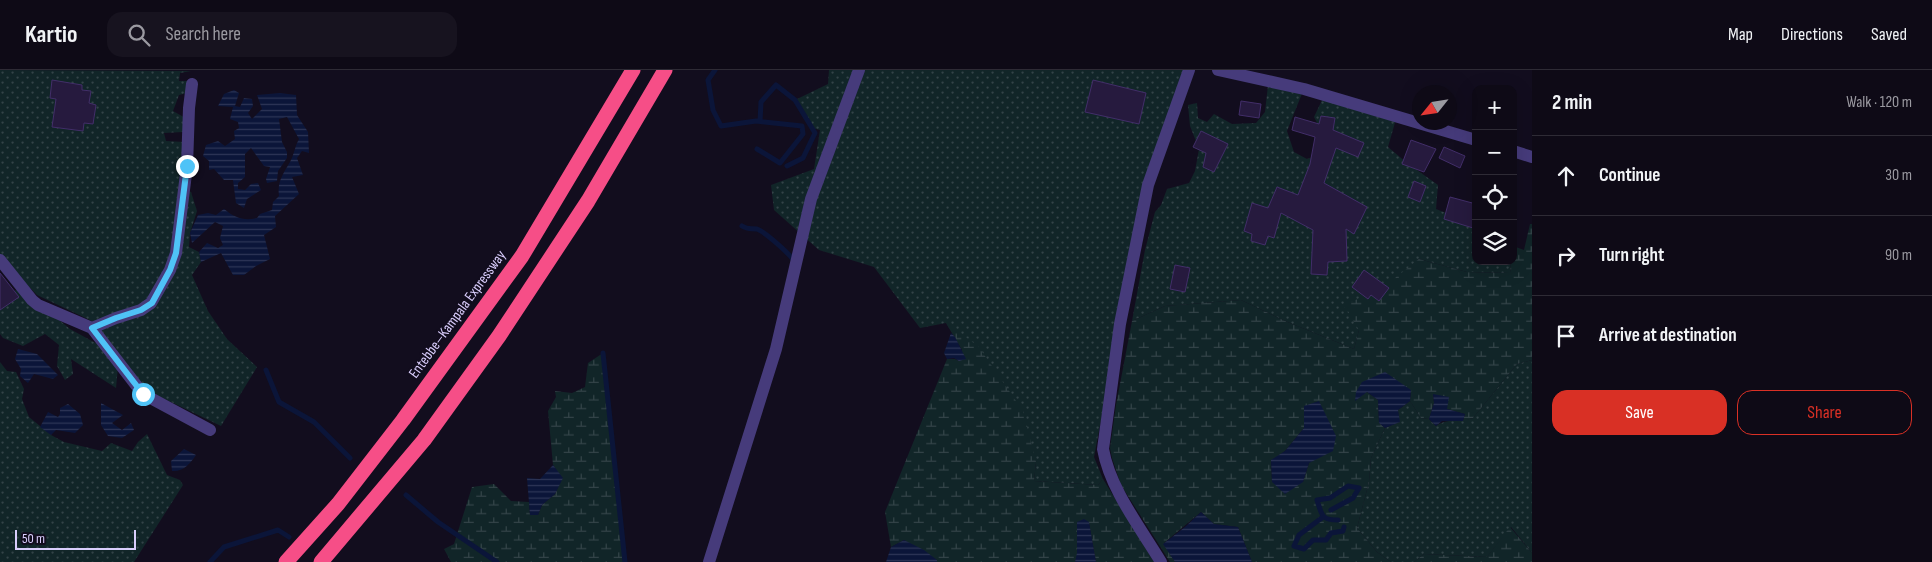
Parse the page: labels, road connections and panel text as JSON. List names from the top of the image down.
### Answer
{
  "streets": {
    "highway": ["Entebbe–Kampala Expressway"]
  },
  "scale_bar": "50 m",
  "north": "bottom left",
  "page": {
    "header": "Kartio",
    "search": "Search here",
    "nav": ["Map", "Directions", "Saved"],
    "heading": ["2 min", "Walk · 120 m"],
    "map_buttons": ["+", "−"],
    "list": [
      ["Continue", "30 m"],
      ["Turn right", "90 m"],
      "Arrive at destination"
    ],
    "buttons": ["Save", "Share"],
    "scale": "50 m"
  }
}
